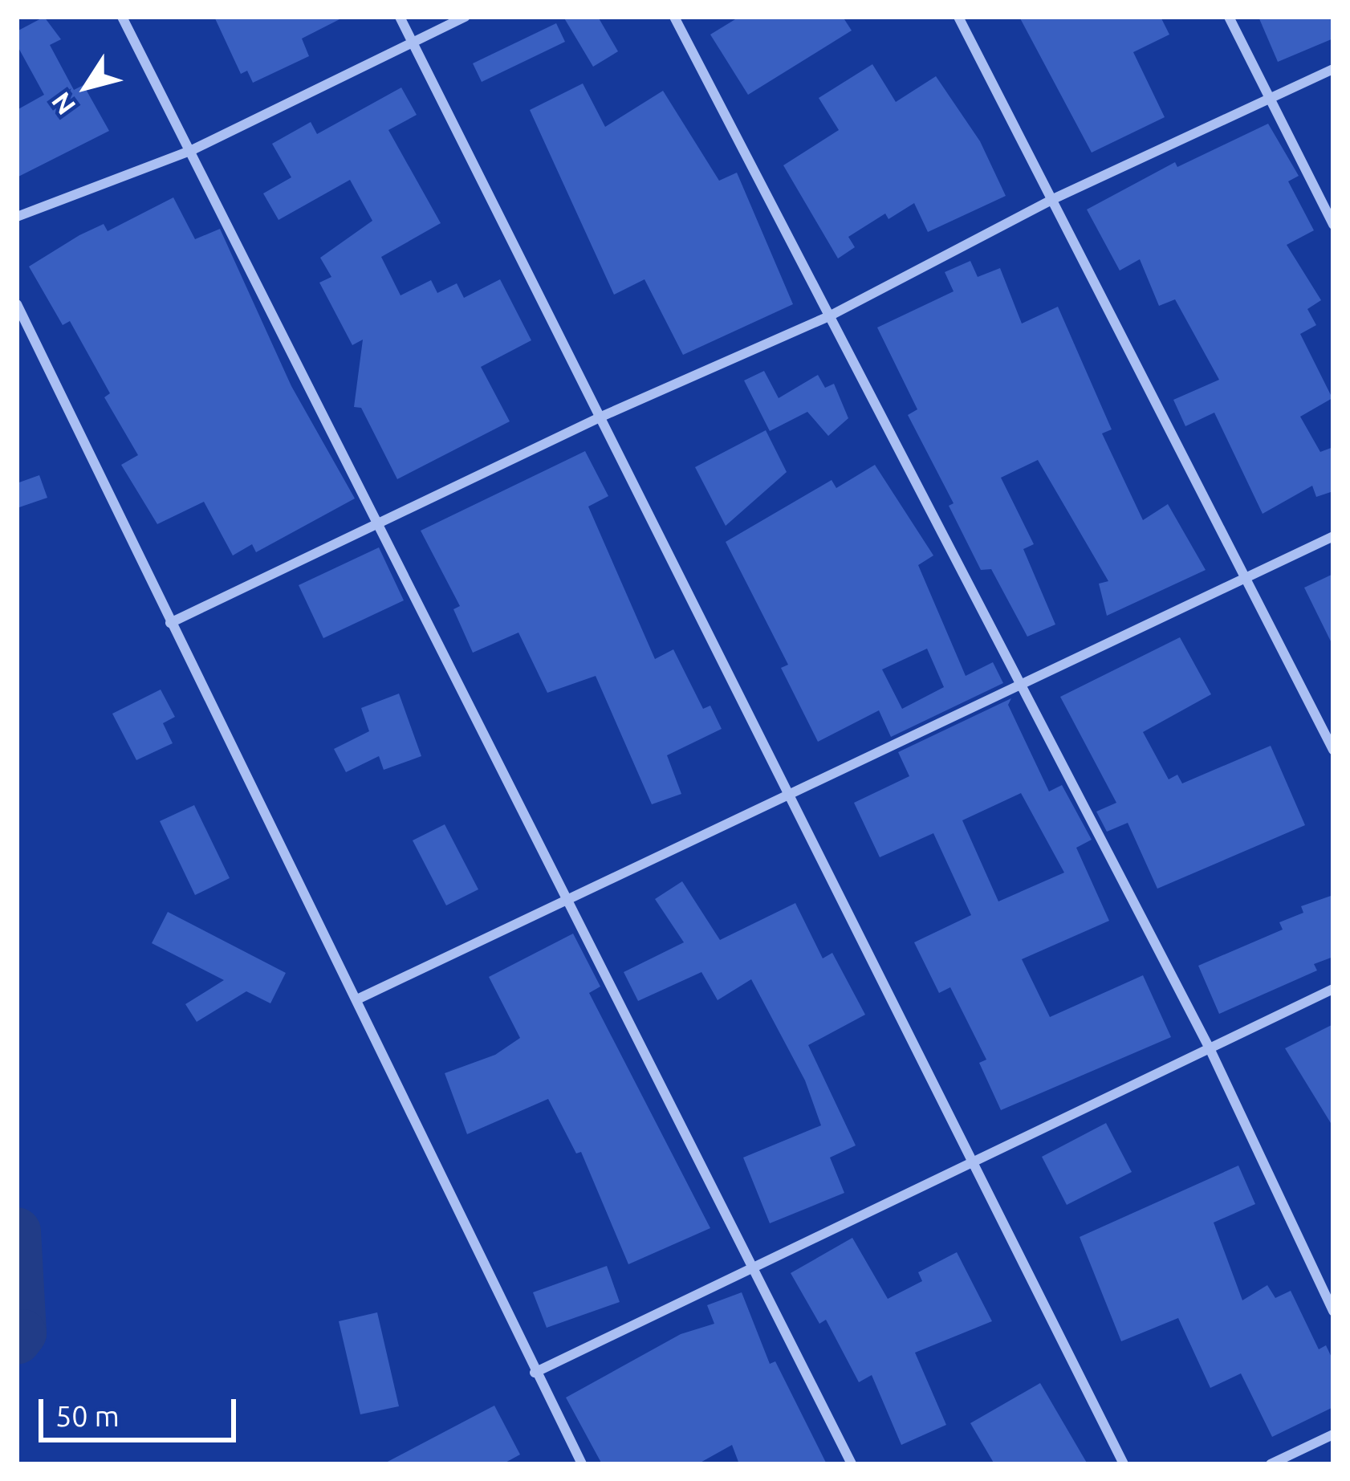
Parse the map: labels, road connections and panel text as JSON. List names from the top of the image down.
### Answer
{
  "scale_bar": "50 m",
  "north": "bottom left"
}
